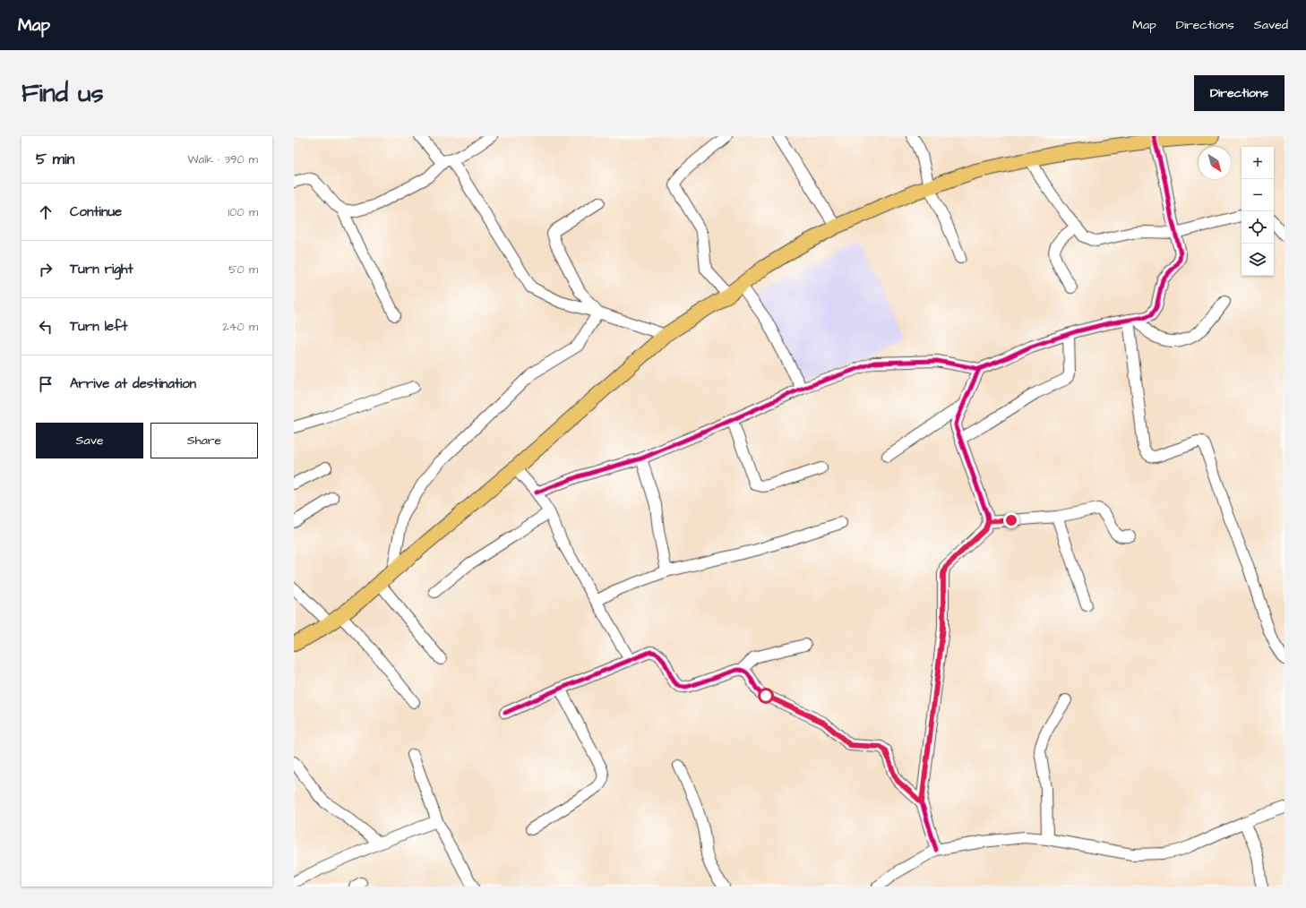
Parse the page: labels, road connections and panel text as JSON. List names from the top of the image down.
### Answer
{
  "north": "bottom right",
  "page": {
    "header": "Map",
    "nav": ["Map", "Directions", "Saved"],
    "buttons": [
      "Directions",
      ["Save", "Share"]
    ],
    "title": "Find us",
    "heading": ["5 min", "Walk · 390 m"],
    "map_buttons": ["+", "−"],
    "list": [
      ["Continue", "100 m"],
      ["Turn right", "50 m"],
      ["Turn left", "240 m"],
      "Arrive at destination"
    ]
  }
}
